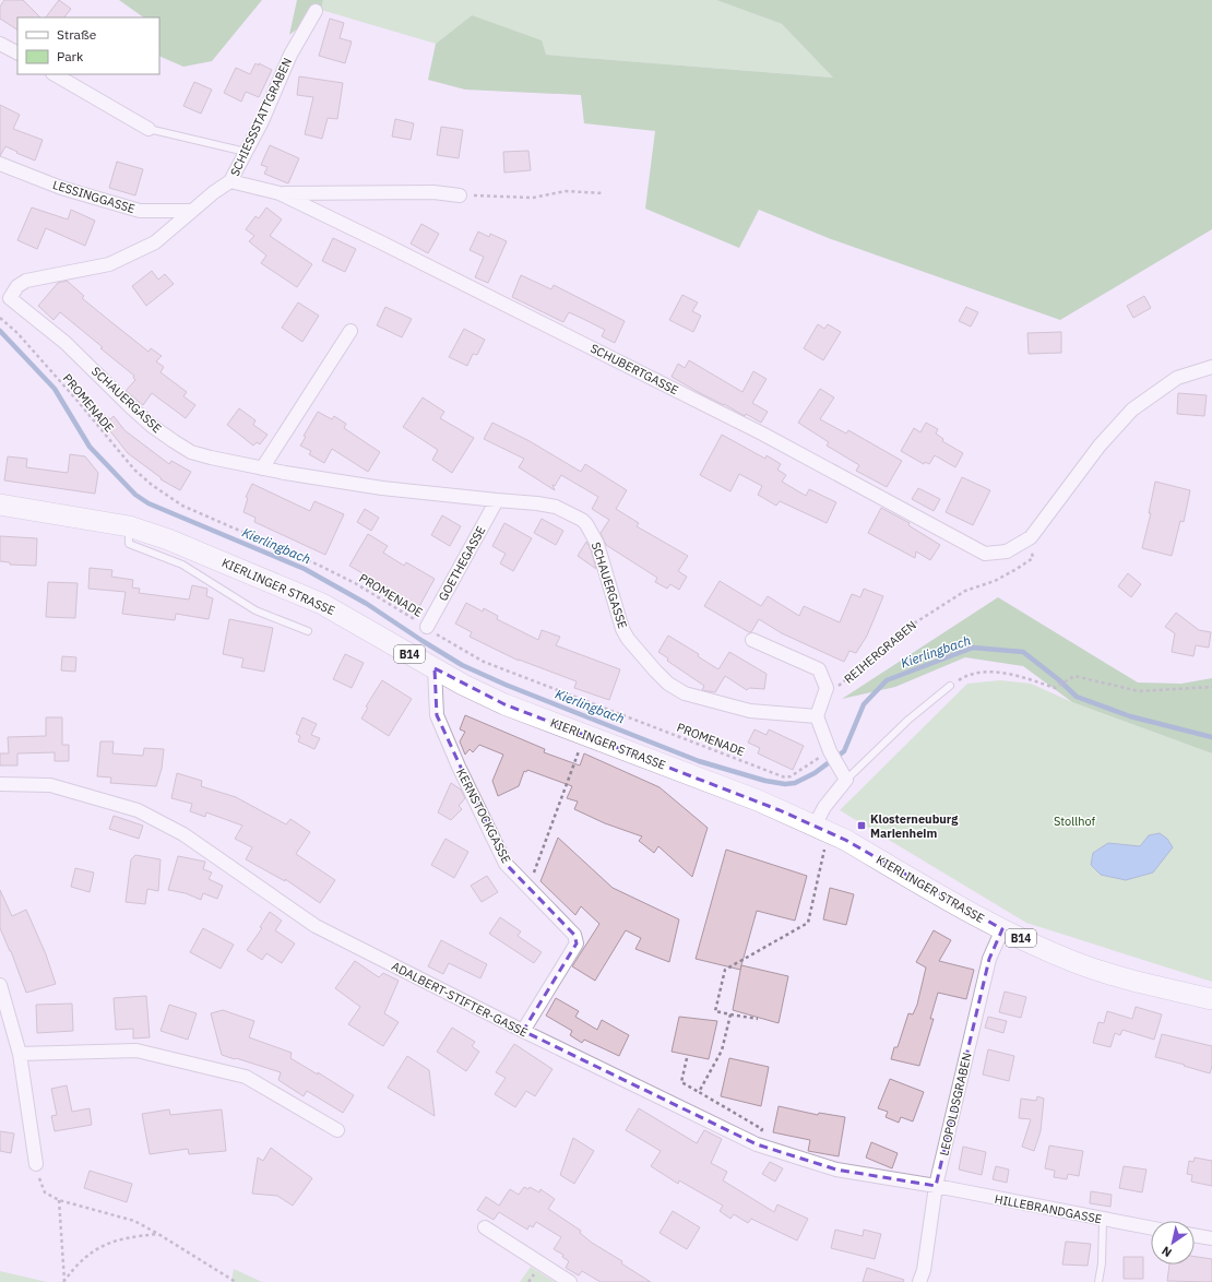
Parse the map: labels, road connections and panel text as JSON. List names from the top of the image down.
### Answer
{
  "streets": {
    "main road": ["KIERLINGER STRASSE", "B14"],
    "street": [
      "SCHIESSSTATTGRABEN",
      "LESSINGGASSE",
      "SCHUBERTGASSE",
      "SCHAUERGASSE",
      "GOETHEGASSE",
      "KERNSTOCKGASSE",
      "ADALBERT-STIFTER-GASSE",
      "LEOPOLDSGRABEN",
      "HILLEBRANDGASSE"
    ],
    "path": ["PROMENADE", "REIHERGRABEN"]
  },
  "crossings": [
    ["SCHIESSSTATTGRABEN", "LESSINGGASSE"],
    ["SCHIESSSTATTGRABEN", "SCHUBERTGASSE"],
    ["SCHIESSSTATTGRABEN", "SCHAUERGASSE"],
    ["SCHUBERTGASSE", "REIHERGRABEN"],
    ["SCHAUERGASSE", "GOETHEGASSE"],
    ["PROMENADE", "GOETHEGASSE"],
    ["KIERLINGER STRASSE", "KERNSTOCKGASSE"],
    ["KIERLINGER STRASSE", "LEOPOLDSGRABEN"],
    ["KERNSTOCKGASSE", "ADALBERT-STIFTER-GASSE"],
    ["ADALBERT-STIFTER-GASSE", "LEOPOLDSGRABEN"],
    ["ADALBERT-STIFTER-GASSE", "HILLEBRANDGASSE"],
    ["LEOPOLDSGRABEN", "HILLEBRANDGASSE"]
  ],
  "water": ["Kierlingbach"],
  "parks": ["Stollhof"],
  "places": {
    "transit": ["Klosterneuburg Marienheim"]
  },
  "legend": ["Straße", "Park"],
  "north": "bottom left"
}
